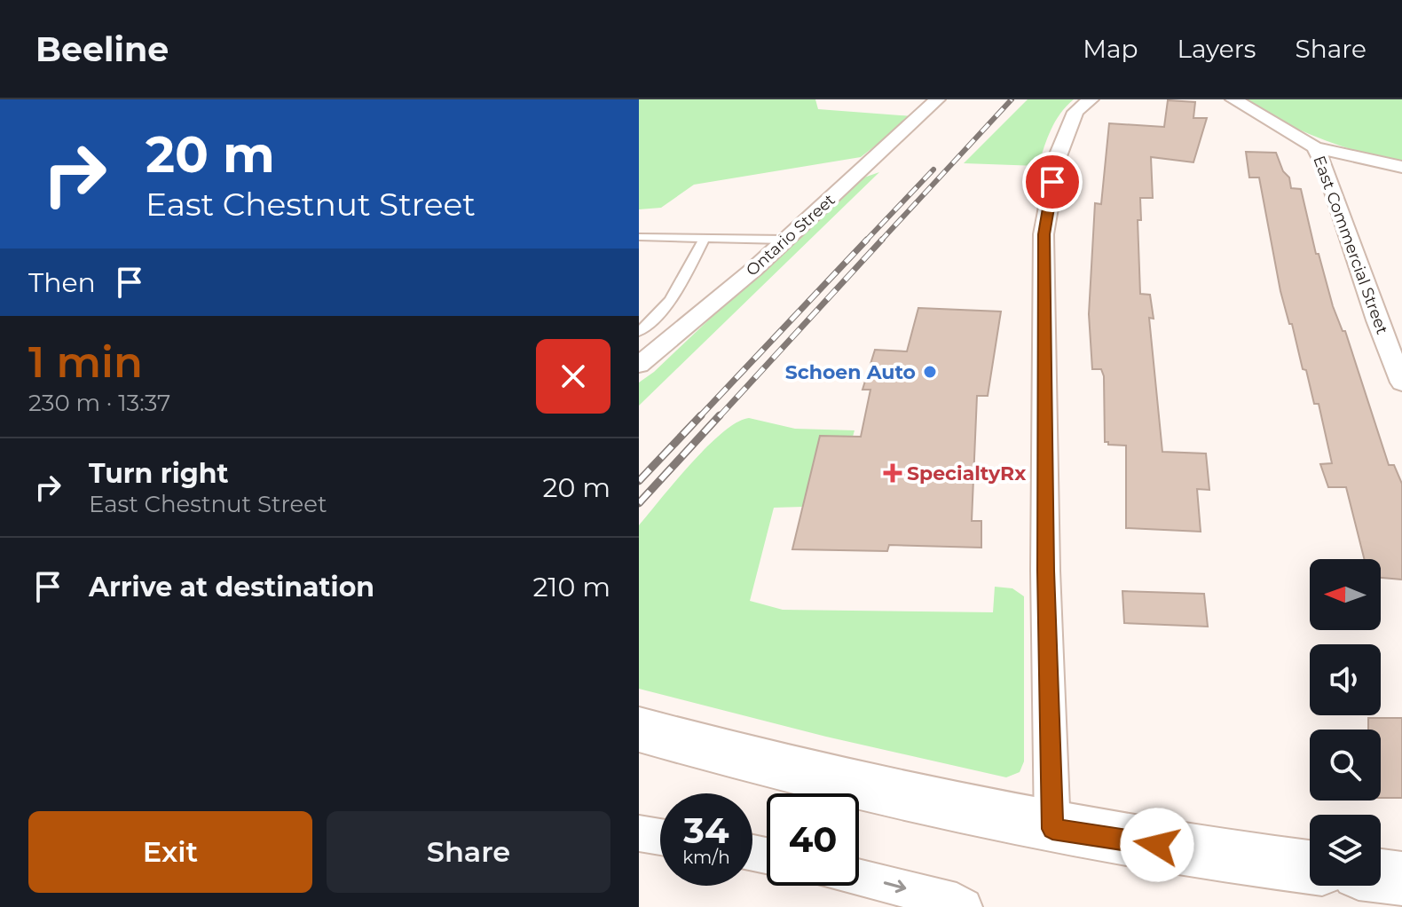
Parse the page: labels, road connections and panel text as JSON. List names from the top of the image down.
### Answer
{
  "streets": {
    "street": ["Ontario Street", "East Commercial Street"]
  },
  "places": {
    "other": ["Schoen Auto"],
    "health": ["SpecialtyRx"]
  },
  "north": "left",
  "page": {
    "header": "Beeline",
    "nav": ["Map", "Layers", "Share"],
    "turn": ["20 m", "East Chestnut Street"],
    "then": "Then",
    "heading": ["1 min", "230 m · 13:37"],
    "list": [
      {
        "name": "Turn right",
        "note": "East Chestnut Street",
        "value": "20 m"
      },
      {
        "name": "Arrive at destination",
        "value": "210 m"
      }
    ],
    "speed": "34 km/h",
    "limit": "40",
    "buttons": ["Exit", "Share"]
  }
}
